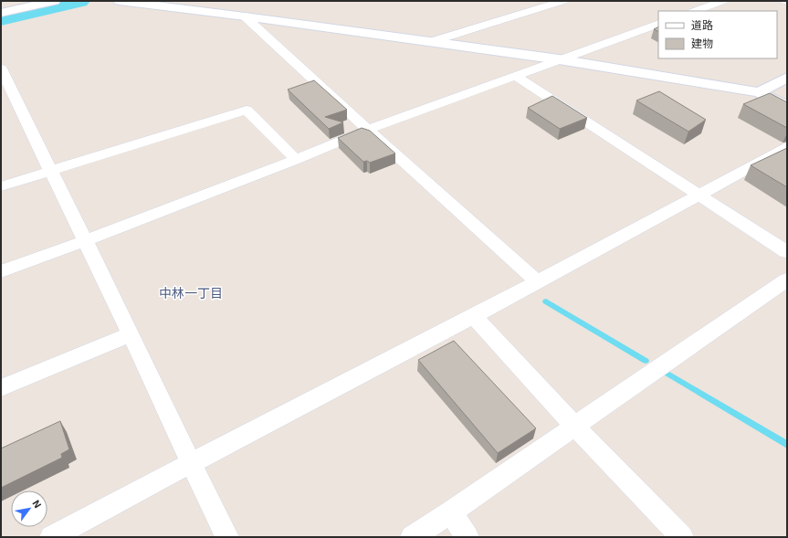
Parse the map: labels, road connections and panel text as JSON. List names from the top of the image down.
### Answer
{
  "districts": ["中林一丁目"],
  "legend": ["道路", "建物"],
  "north": "top right"
}
